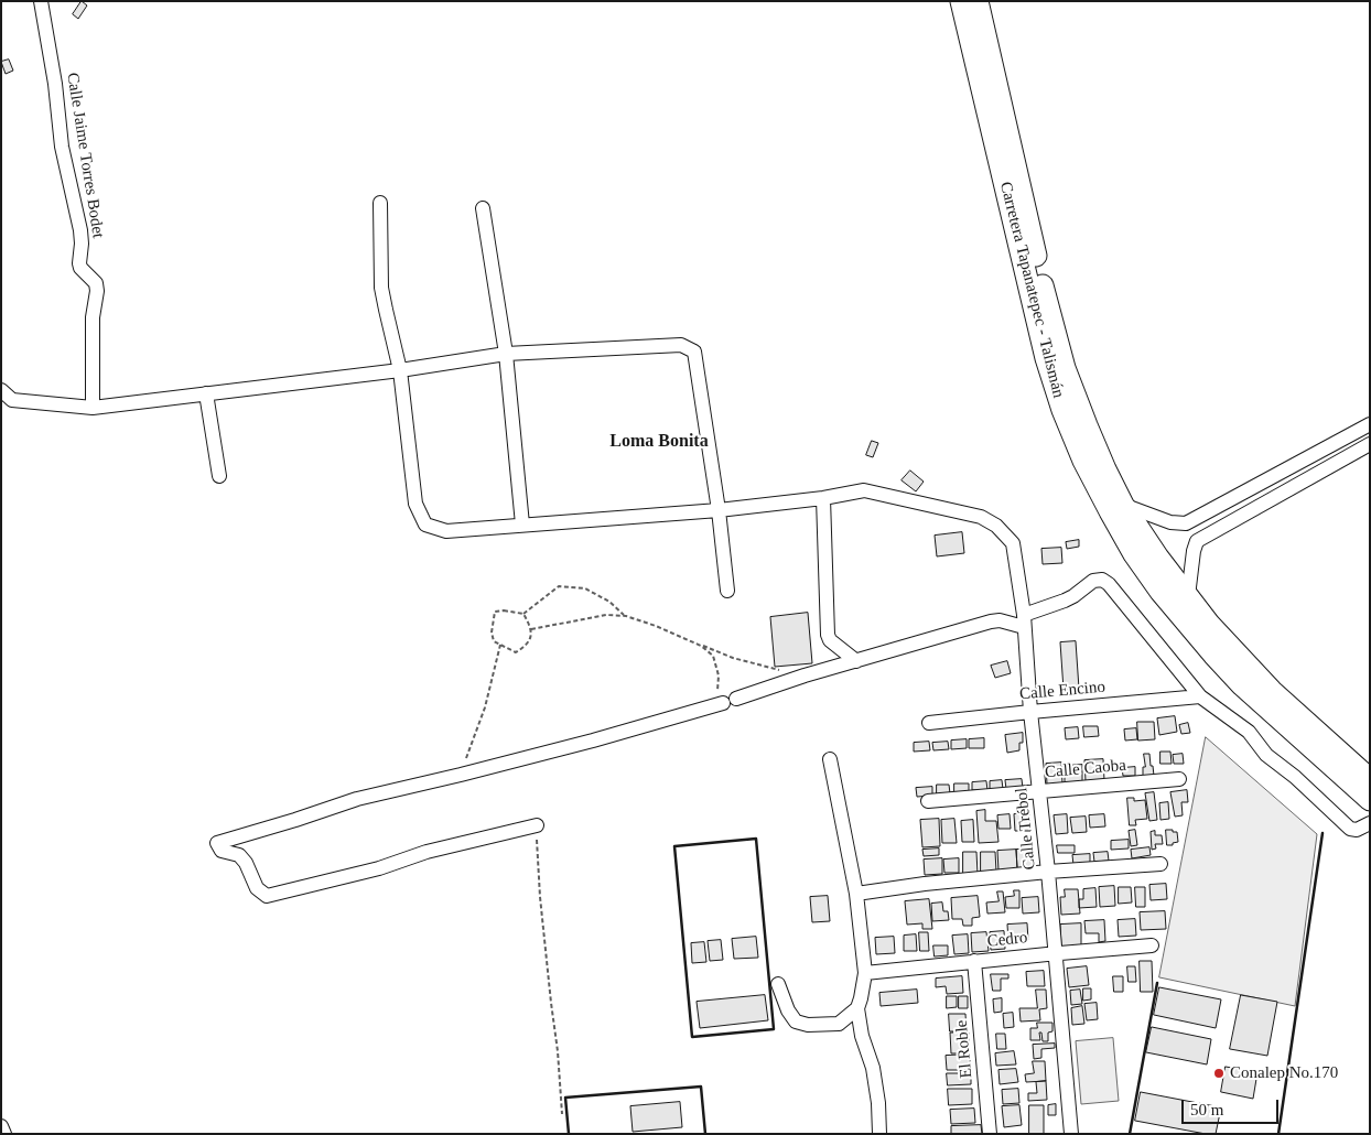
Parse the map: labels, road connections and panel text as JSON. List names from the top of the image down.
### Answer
{
  "streets": {
    "highway": ["Carretera Tapanatepec - Talismán"],
    "street": [
      "Calle Jaime Torres Bodet",
      "Calle Encino",
      "Calle Caoba",
      "Calle Trébol",
      "Cedro",
      "El Roble"
    ]
  },
  "crossings": [
    ["Calle Encino", "Calle Trébol"],
    ["Calle Caoba", "Calle Trébol"],
    ["Calle Trébol", "Cedro"],
    ["Cedro", "El Roble"]
  ],
  "districts": ["Loma Bonita"],
  "places": ["Conalep No.170"],
  "scale_bar": "50 m"
}
